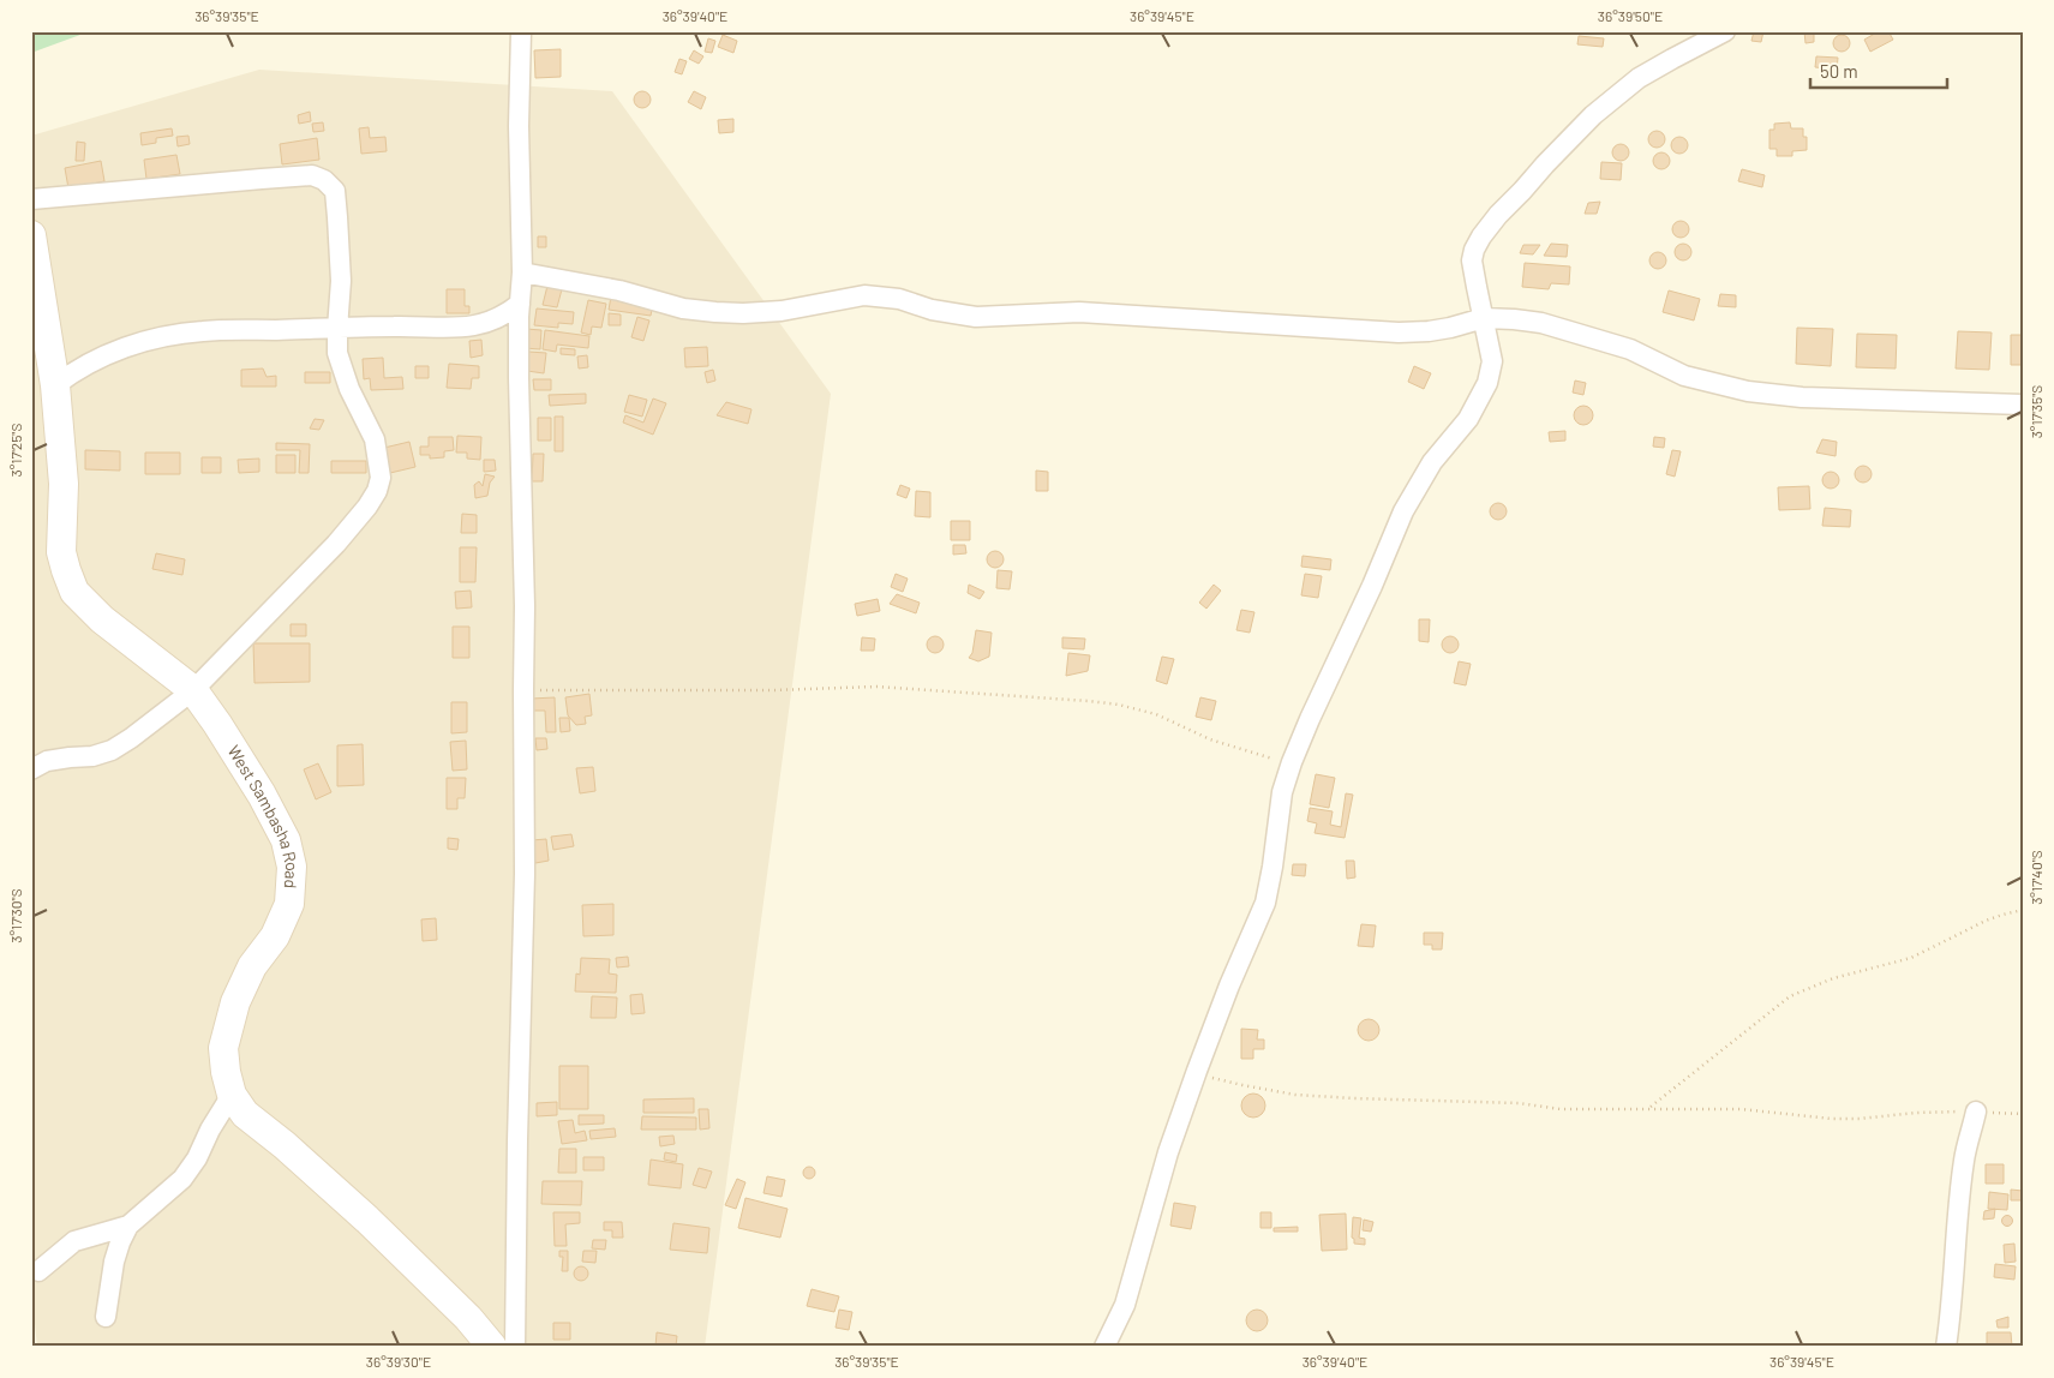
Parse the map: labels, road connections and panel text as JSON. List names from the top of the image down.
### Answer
{
  "streets": {
    "street": ["West Sambasha Road"]
  },
  "scale_bar": "50 m",
  "coordinates": [
    "36°39'35\"E",
    "36°39'40\"E",
    "36°39'45\"E",
    "36°39'50\"E",
    "3°17'35\"S",
    "3°17'25\"S",
    "3°17'40\"S",
    "3°17'30\"S",
    "36°39'30\"E"
  ]
}
